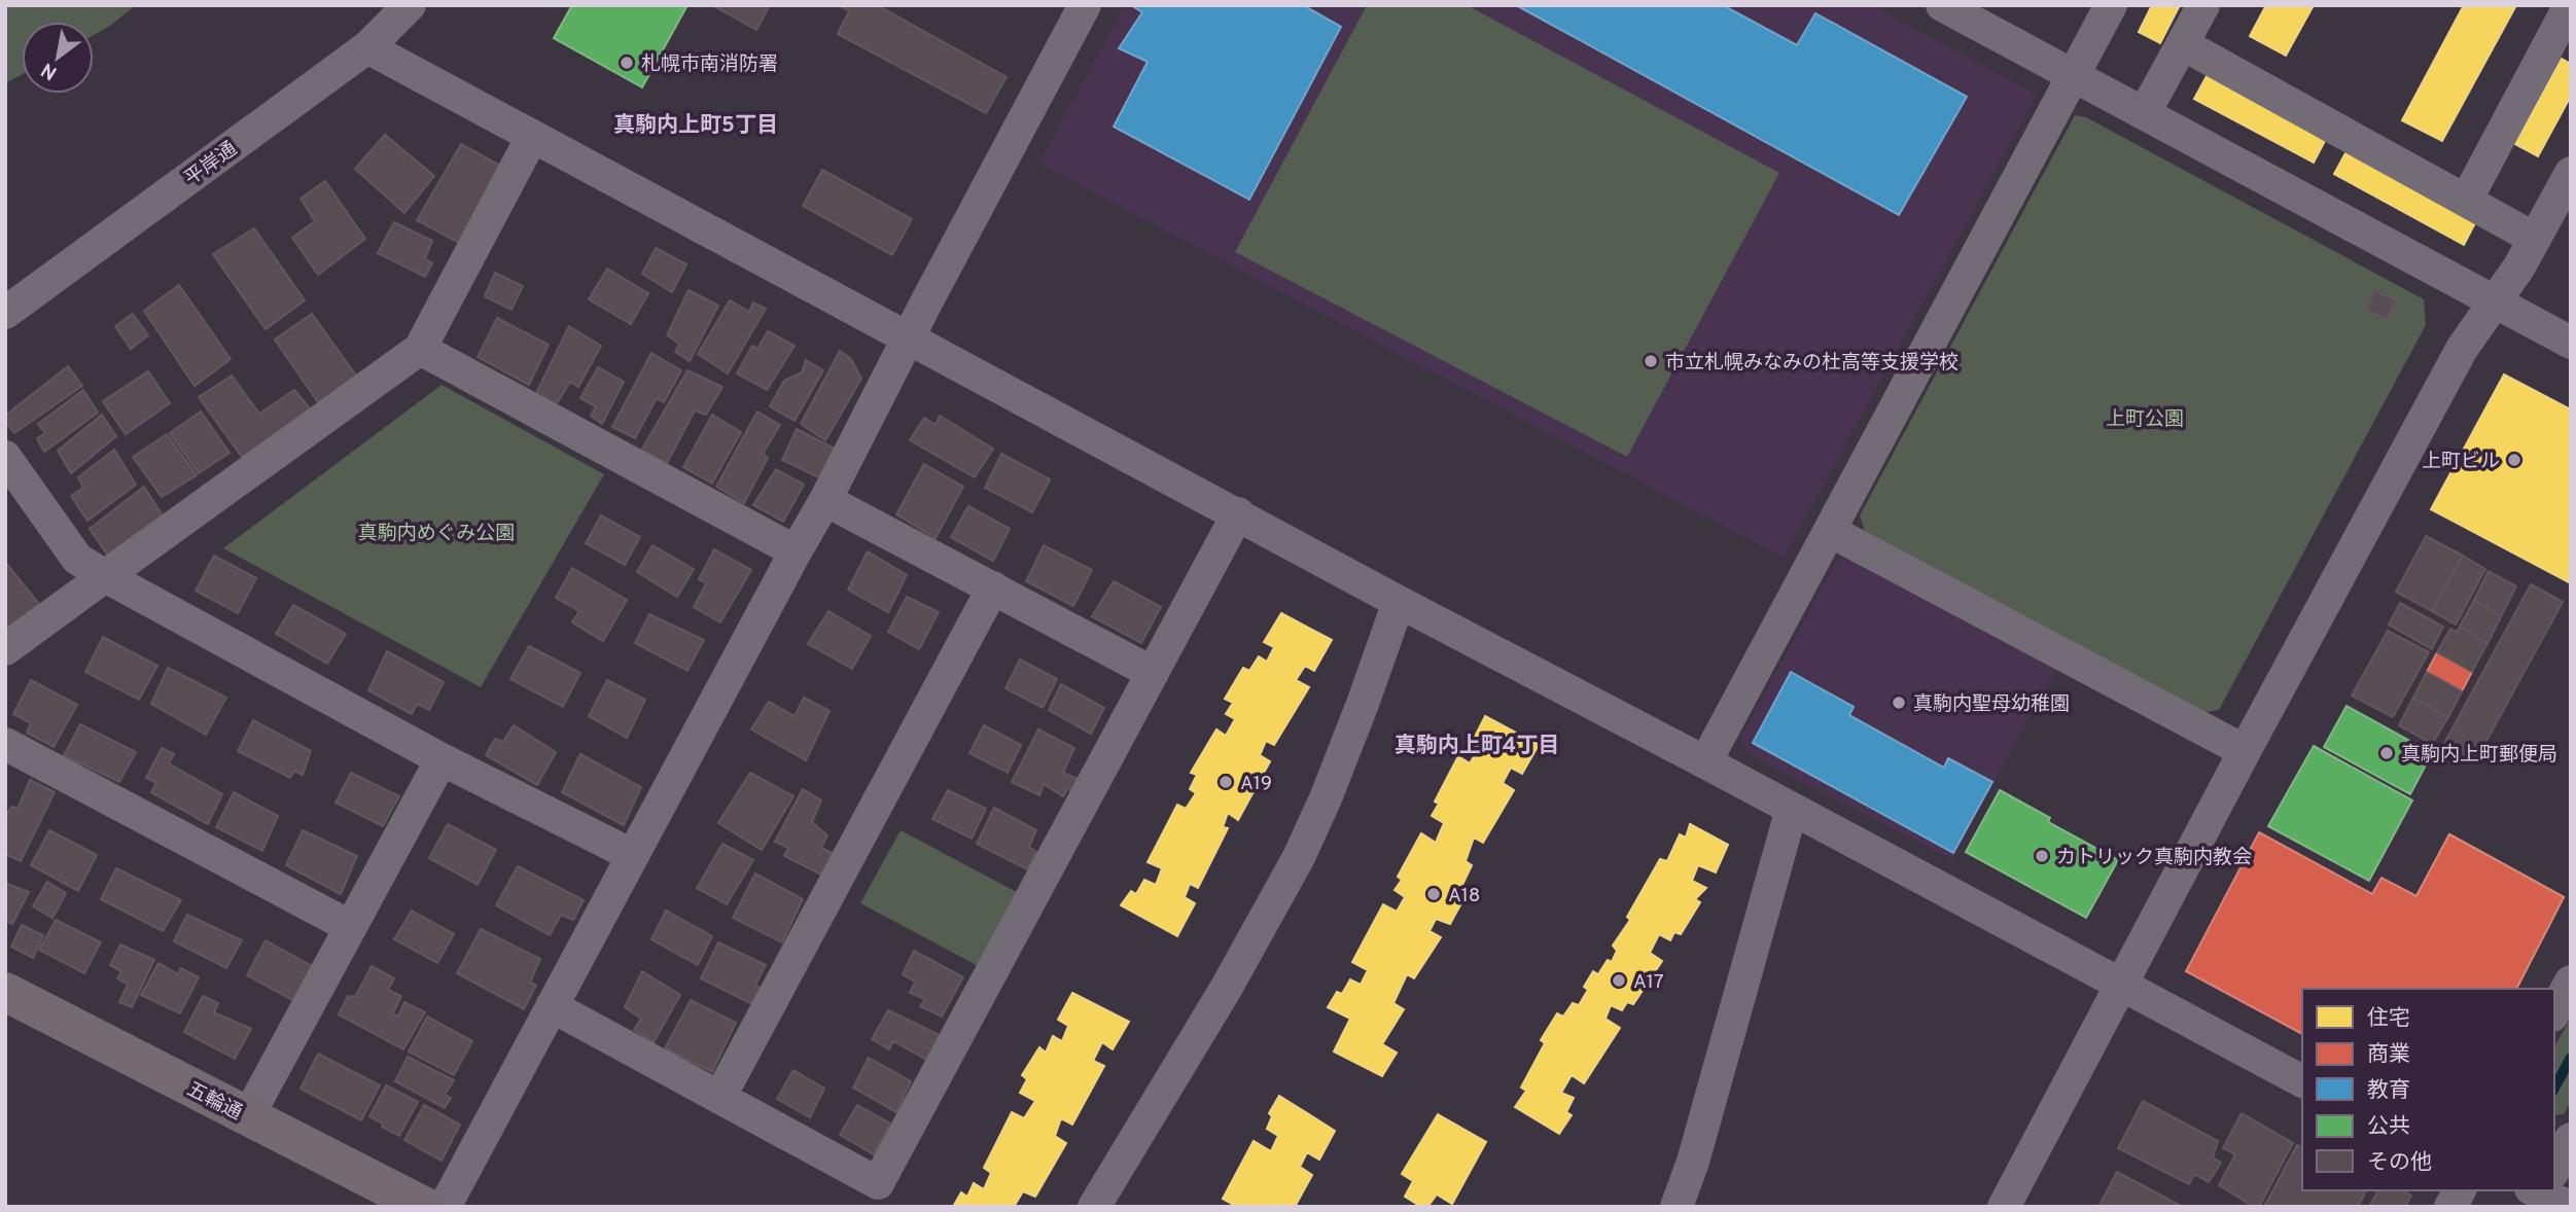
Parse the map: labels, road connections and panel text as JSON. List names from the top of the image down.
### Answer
{
  "streets": {
    "main road": ["五輪通"],
    "street": ["平岸通"]
  },
  "districts": ["真駒内上町5丁目", "真駒内上町4丁目"],
  "parks": ["上町公園", "真駒内めぐみ公園"],
  "places": [
    "札幌市南消防署",
    "市立札幌みなみの杜高等支援学校",
    "上町ビル",
    "真駒内聖母幼稚園",
    "真駒内上町郵便局",
    "A19",
    "カトリック真駒内教会",
    "A18",
    "A17"
  ],
  "legend": [
    "住宅",
    "商業",
    "教育",
    "公共",
    "その他"
  ],
  "north": "bottom left"
}
